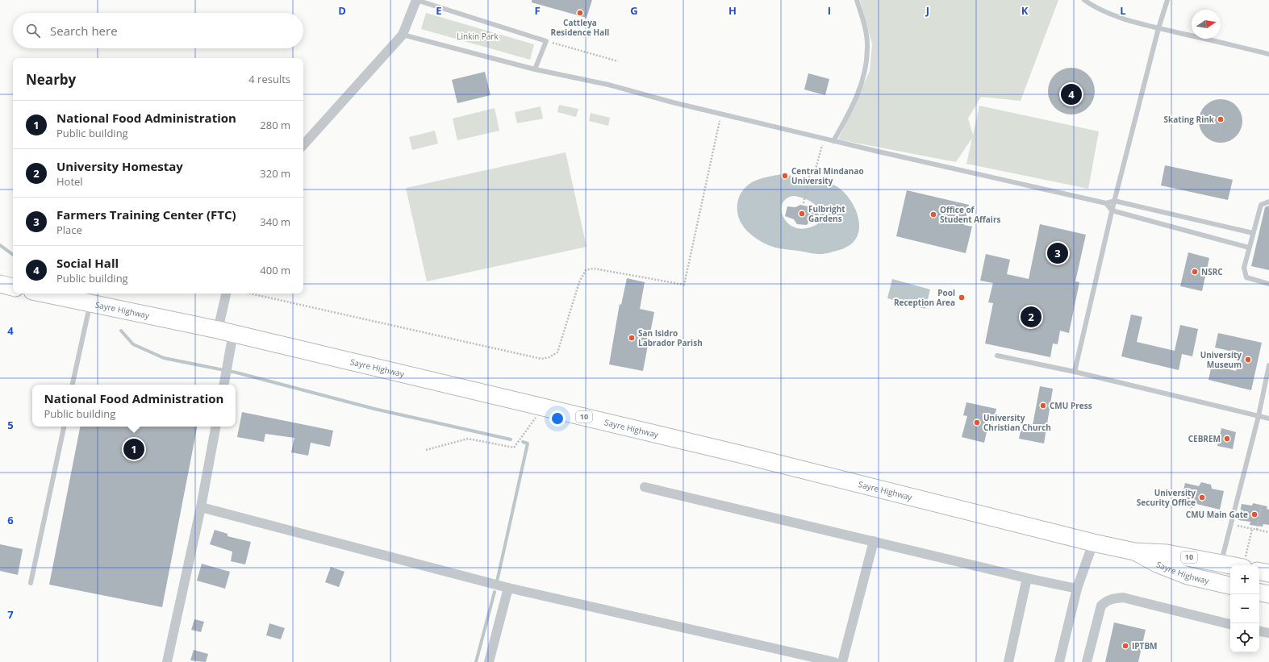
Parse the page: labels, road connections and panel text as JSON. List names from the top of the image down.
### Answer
{
  "streets": {
    "highway": ["Sayre Highway", "10"]
  },
  "parks": ["Linkin Park"],
  "places": [
    "Cattleya Residence Hall",
    "Skating Rink",
    "Central Mindanao University",
    "Fulbright Gardens",
    "Office of Student Affairs",
    "NSRC",
    "Pool Reception Area",
    "San Isidro Labrador Parish",
    "University Museum",
    "CMU Press",
    "University Christian Church",
    "CEBREM",
    "University Security Office",
    "CMU Main Gate",
    "IPTBM"
  ],
  "north": "right",
  "page": {
    "search": "Search here",
    "heading": ["Nearby", "4 results"],
    "pins": [
      "4",
      "3",
      "2",
      "1"
    ],
    "list": [
      {
        "mark": "1",
        "name": "National Food Administration",
        "note": "Public building",
        "value": "280 m"
      },
      {
        "mark": "2",
        "name": "University Homestay",
        "note": "Hotel",
        "value": "320 m"
      },
      {
        "mark": "3",
        "name": "Farmers Training Center (FTC)",
        "note": "Place",
        "value": "340 m"
      },
      {
        "mark": "4",
        "name": "Social Hall",
        "note": "Public building",
        "value": "400 m"
      }
    ],
    "popup": ["National Food Administration", "Public building"],
    "map_buttons": ["+", "−"]
  },
  "grid": {
    "columns": [
      "D",
      "E",
      "F",
      "G",
      "H",
      "I",
      "J",
      "K",
      "L"
    ],
    "rows": [
      "4",
      "5",
      "6",
      "7"
    ]
  }
}
